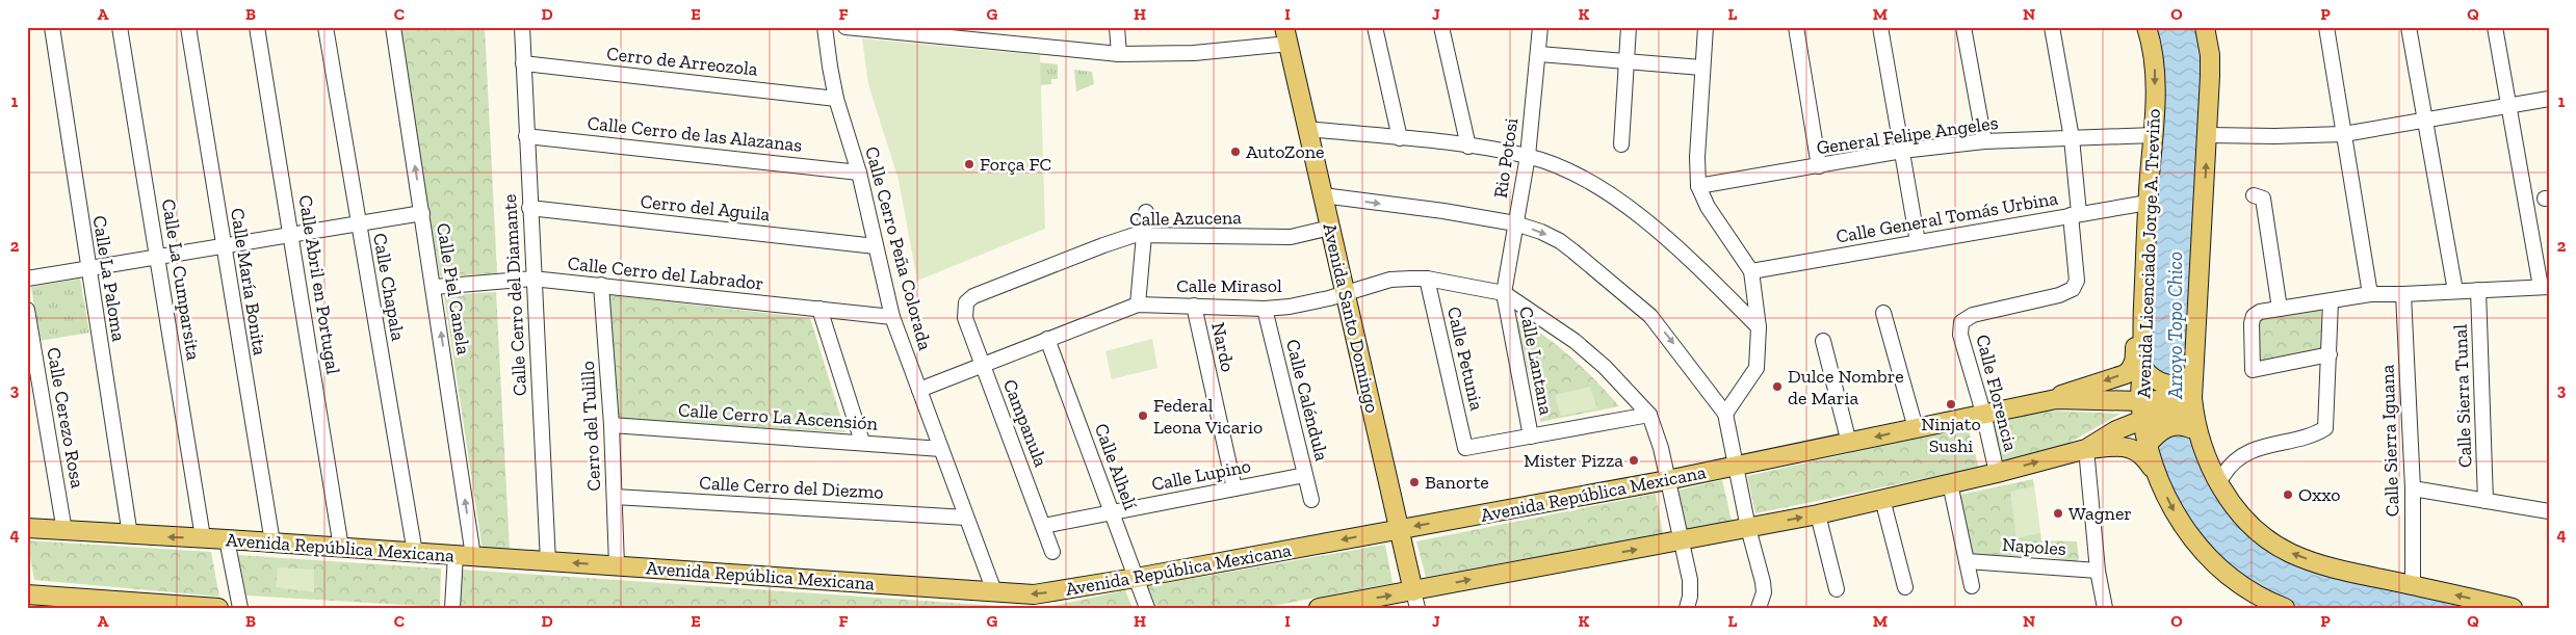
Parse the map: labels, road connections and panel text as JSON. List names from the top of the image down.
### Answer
{
  "streets": {
    "main road": ["Avenida Licenciado Jorge A. Treviño", "Avenida Santo Domingo", "Avenida República Mexicana"],
    "street": [
      "Cerro de Arreozola",
      "Calle Cerro de las Alazanas",
      "General Felipe Angeles",
      "Rio Potosi",
      "Cerro del Aguila",
      "Calle General Tomás Urbina",
      "Calle Azucena",
      "Calle Cerro Peña Colorada",
      "Calle Cerro del Labrador",
      "Calle La Paloma",
      "Calle La Cumparsita",
      "Calle María Bonita",
      "Calle Abril en Portugal",
      "Calle Mirasol",
      "Calle Chapala",
      "Calle Piel Canela",
      "Calle Cerro del Diamante",
      "Nardo",
      "Calle Petunia",
      "Calle Lantana",
      "Calle Florencia",
      "Calle Sierra Tunal",
      "Calle Caléndula",
      "Calle Cerro La Ascensión",
      "Calle Cerezo Rosa",
      "Campanula",
      "Cerro del Tulillo",
      "Calle Sierra Iguana",
      "Calle Alhelí",
      "Calle Lupino",
      "Calle Cerro del Diezmo",
      "Napoles"
    ]
  },
  "crossings": [
    ["Cerro de Arreozola", "Calle Cerro Peña Colorada"],
    ["Cerro de Arreozola", "Calle Cerro del Diamante"],
    ["Calle Cerro de las Alazanas", "Calle Cerro Peña Colorada"],
    ["Calle Cerro de las Alazanas", "Calle Cerro del Diamante"],
    ["General Felipe Angeles", "Avenida Licenciado Jorge A. Treviño"],
    ["Rio Potosi", "Calle Mirasol"],
    ["Rio Potosi", "Calle Lantana"],
    ["Cerro del Aguila", "Calle Cerro Peña Colorada"],
    ["Cerro del Aguila", "Calle Cerro del Diamante"],
    ["Calle General Tomás Urbina", "Avenida Licenciado Jorge A. Treviño"],
    ["Calle General Tomás Urbina", "Calle Florencia"],
    ["Calle Azucena", "Avenida Santo Domingo"],
    ["Calle Azucena", "Campanula"],
    ["Calle Cerro Peña Colorada", "Calle Cerro del Labrador"],
    ["Calle Cerro Peña Colorada", "Calle Mirasol"],
    ["Calle Cerro Peña Colorada", "Calle Cerro La Ascensión"],
    ["Calle Cerro Peña Colorada", "Calle Cerro del Diezmo"],
    ["Calle Cerro Peña Colorada", "Avenida República Mexicana"],
    ["Avenida Licenciado Jorge A. Treviño", "Avenida República Mexicana"],
    ["Calle Cerro del Labrador", "Calle Piel Canela"],
    ["Calle Cerro del Labrador", "Calle Cerro del Diamante"],
    ["Calle Cerro del Labrador", "Cerro del Tulillo"],
    ["Calle La Paloma", "Avenida República Mexicana"],
    ["Calle La Cumparsita", "Avenida República Mexicana"],
    ["Calle María Bonita", "Avenida República Mexicana"],
    ["Calle Abril en Portugal", "Avenida República Mexicana"],
    ["Calle Mirasol", "Avenida Santo Domingo"],
    ["Calle Mirasol", "Nardo"],
    ["Calle Mirasol", "Calle Petunia"],
    ["Calle Mirasol", "Calle Lantana"],
    ["Calle Mirasol", "Calle Caléndula"],
    ["Calle Mirasol", "Campanula"],
    ["Calle Mirasol", "Calle Alhelí"],
    ["Calle Mirasol", "Avenida República Mexicana"],
    ["Calle Chapala", "Avenida República Mexicana"],
    ["Calle Piel Canela", "Avenida República Mexicana"],
    ["Calle Cerro del Diamante", "Avenida República Mexicana"],
    ["Avenida Santo Domingo", "Avenida República Mexicana"],
    ["Nardo", "Calle Lupino"],
    ["Calle Petunia", "Calle Lantana"],
    ["Calle Florencia", "Avenida República Mexicana"],
    ["Calle Caléndula", "Calle Lupino"],
    ["Calle Cerro La Ascensión", "Cerro del Tulillo"],
    ["Calle Cerezo Rosa", "Avenida República Mexicana"],
    ["Campanula", "Calle Lupino"],
    ["Cerro del Tulillo", "Calle Cerro del Diezmo"],
    ["Cerro del Tulillo", "Avenida República Mexicana"],
    ["Calle Alhelí", "Calle Lupino"],
    ["Calle Alhelí", "Avenida República Mexicana"]
  ],
  "one_way": ["Calle Piel Canela"],
  "water": ["Arroyo Topo Chico"],
  "places": [
    "AutoZone",
    "Força FC",
    "Dulce Nombre de Maria",
    "Ninjato Sushi",
    "Federal Leona Vicario",
    "Mister Pizza",
    "Banorte",
    "Oxxo",
    "Wagner"
  ],
  "grid": {
    "columns": [
      "A",
      "B",
      "C",
      "D",
      "E",
      "F",
      "G",
      "H",
      "I",
      "J",
      "K",
      "L",
      "M",
      "N",
      "O",
      "P",
      "Q"
    ],
    "rows": [
      "1",
      "2",
      "3",
      "4"
    ]
  }
}
